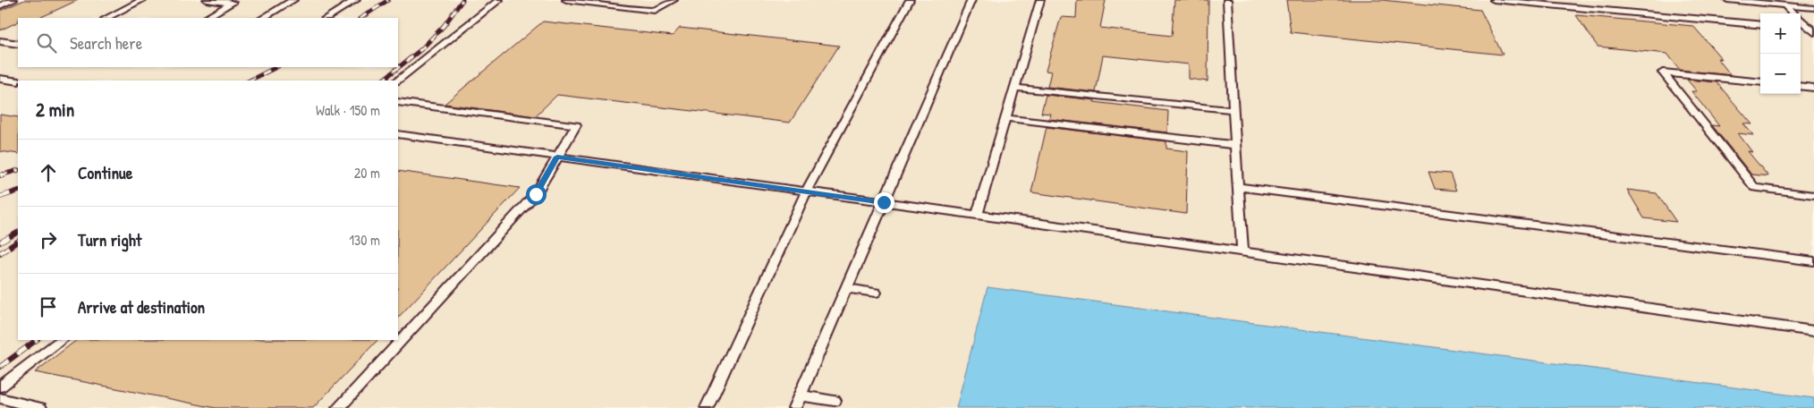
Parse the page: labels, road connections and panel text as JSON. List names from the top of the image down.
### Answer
{
  "page": {
    "map_buttons": ["+", "−"],
    "search": "Search here",
    "heading": ["2 min", "Walk · 150 m"],
    "list": [
      ["Continue", "20 m"],
      ["Turn right", "130 m"],
      "Arrive at destination"
    ]
  }
}
